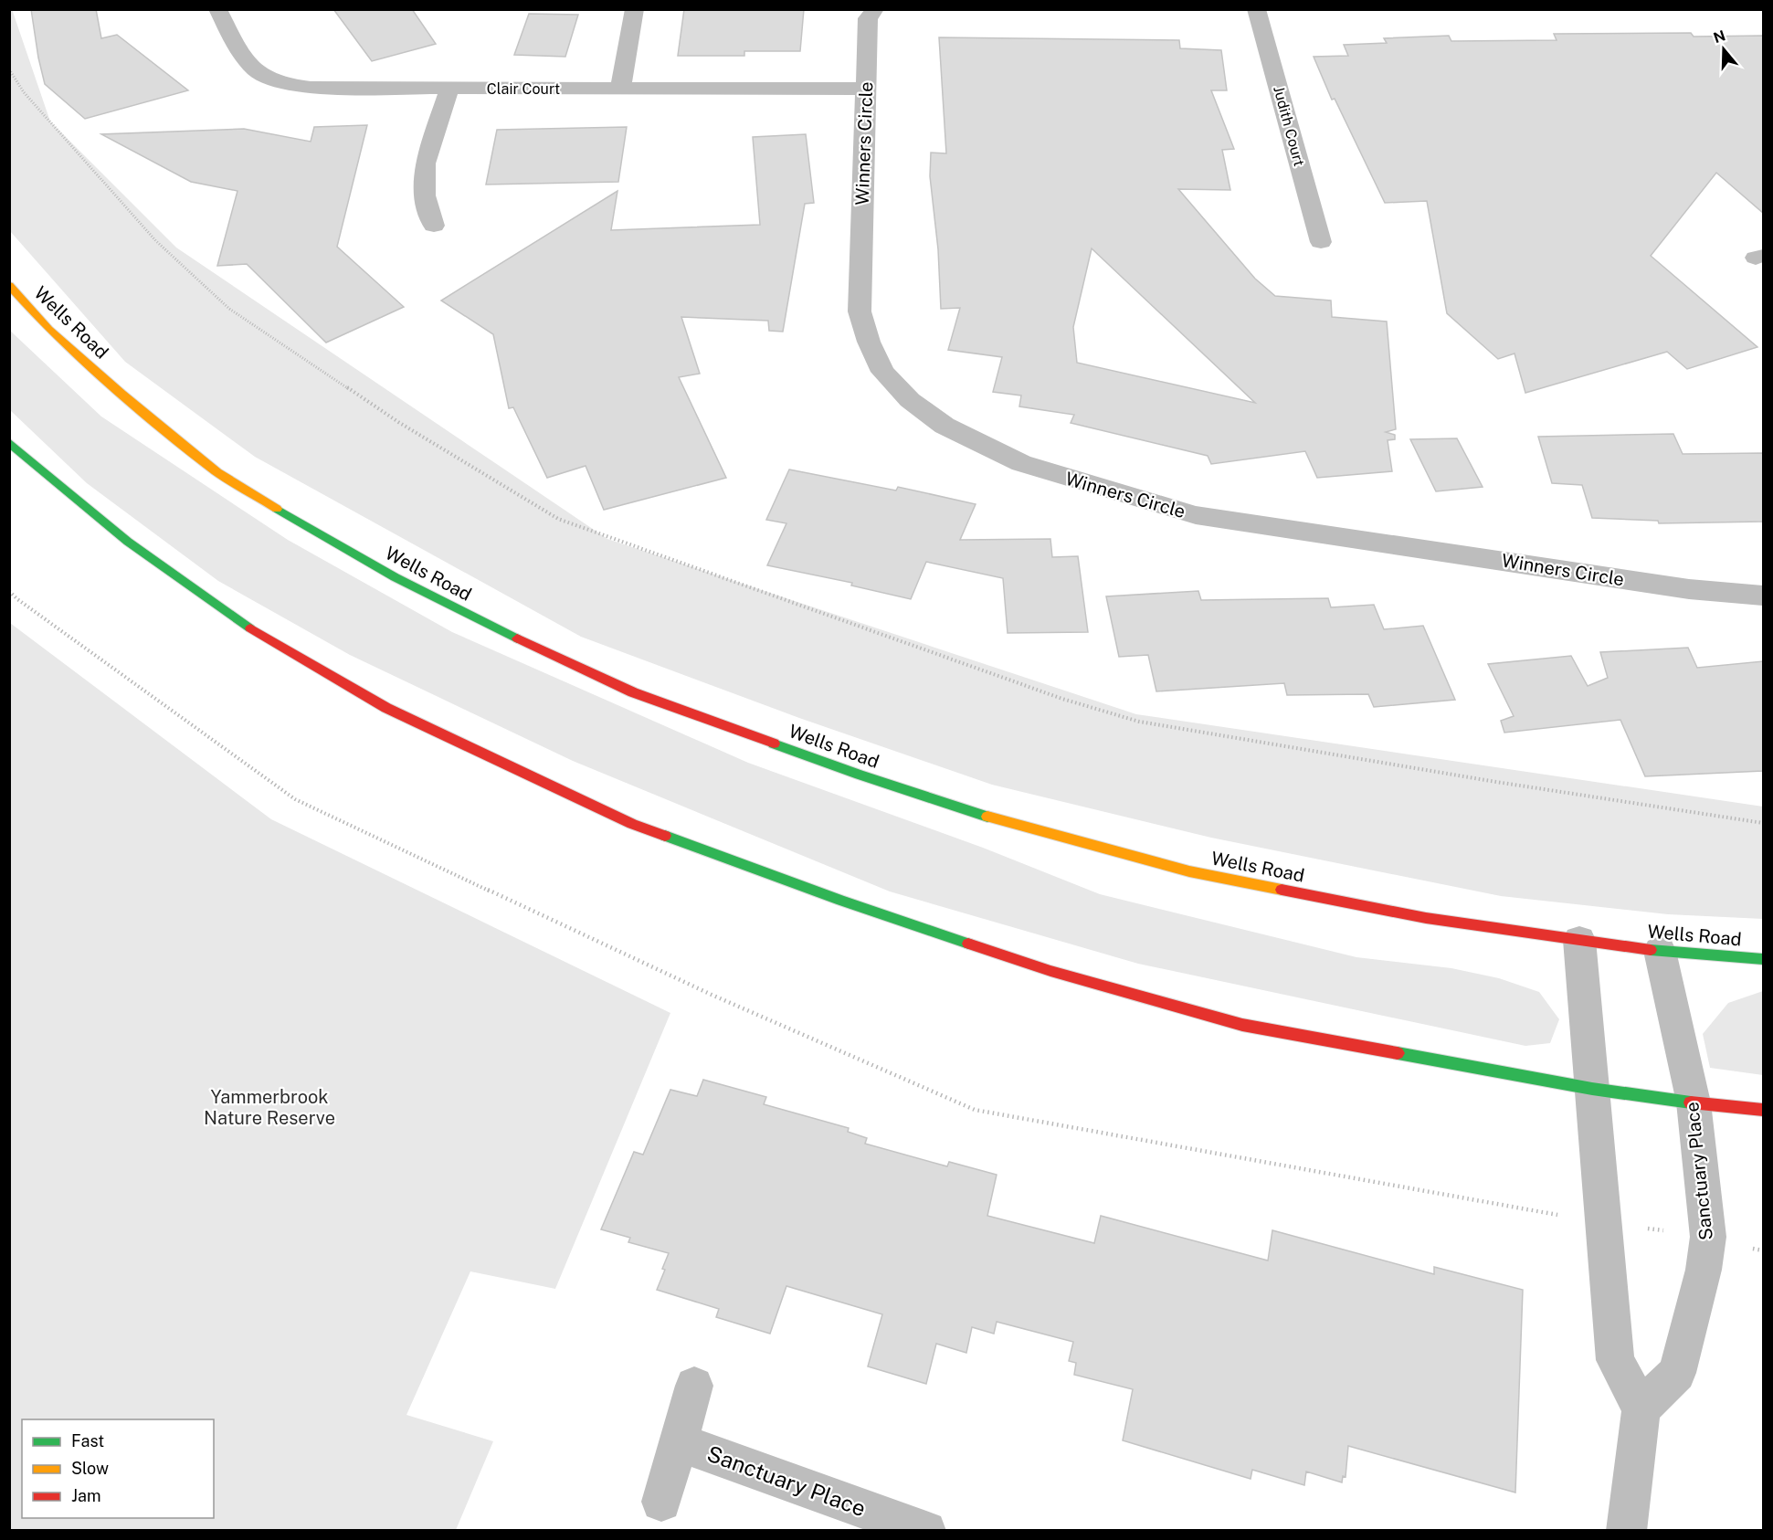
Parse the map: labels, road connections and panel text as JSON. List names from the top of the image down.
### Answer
{
  "streets": {
    "main road": ["Wells Road"],
    "street": [
      "Clair Court",
      "Judith Court",
      "Winners Circle",
      "Sanctuary Place"
    ]
  },
  "crossings": [
    ["Clair Court", "Winners Circle"],
    ["Wells Road", "Sanctuary Place"]
  ],
  "parks": ["Yammerbrook Nature Reserve"],
  "legend": ["Fast", "Slow", "Jam"],
  "north": "top"
}
